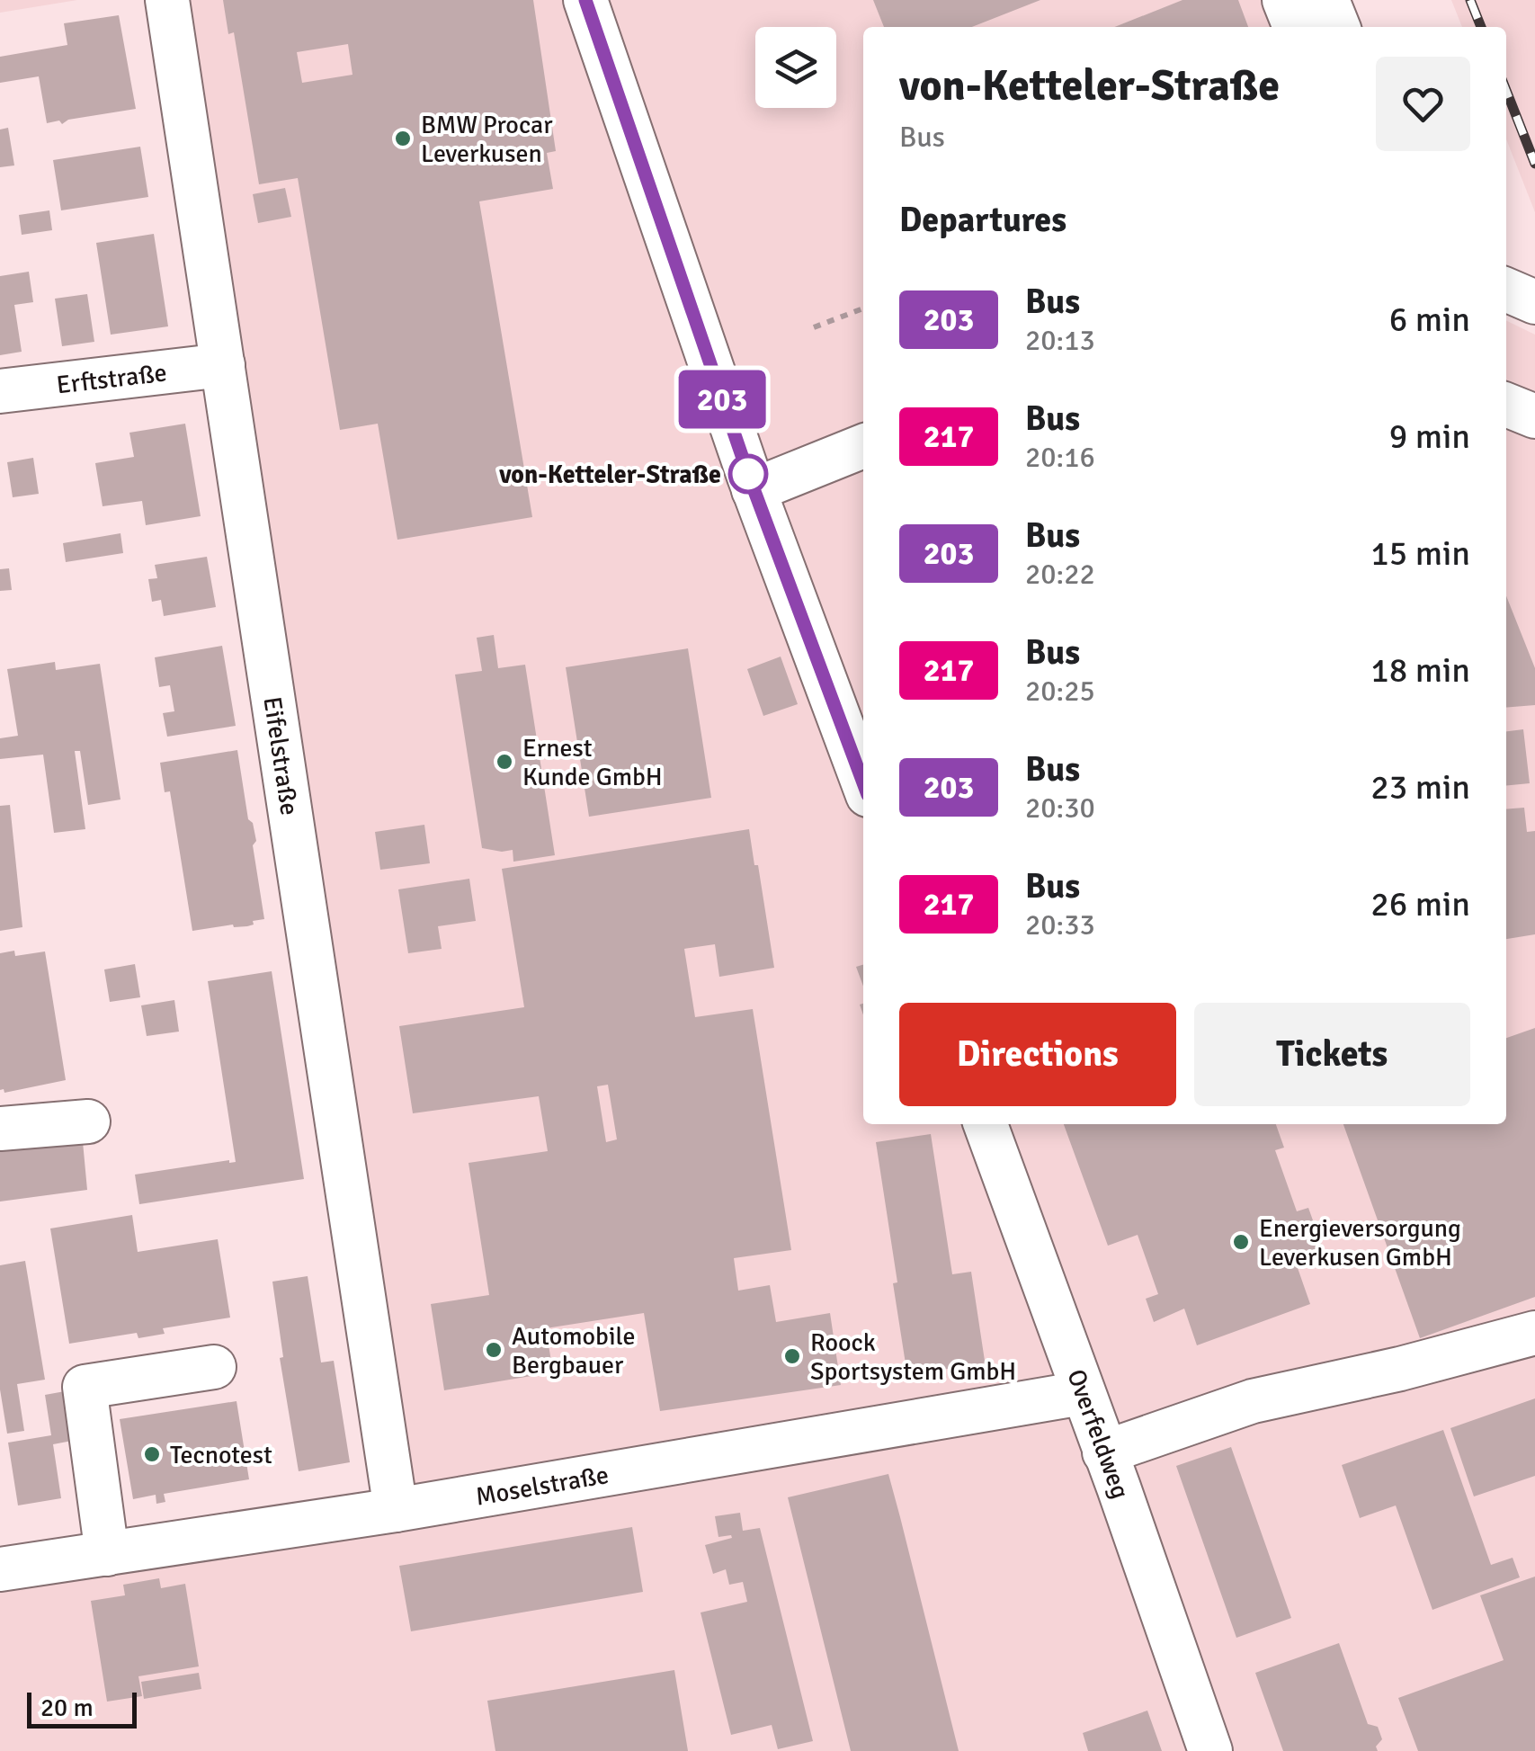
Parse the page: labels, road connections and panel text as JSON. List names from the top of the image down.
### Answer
{
  "streets": {
    "street": [
      "Erftstraße",
      "Eifelstraße",
      "Overfeldweg",
      "Moselstraße"
    ]
  },
  "crossings": [
    ["Erftstraße", "Eifelstraße"],
    ["Eifelstraße", "Moselstraße"],
    ["Overfeldweg", "Moselstraße"]
  ],
  "places": [
    "BMW Procar Leverkusen",
    "von-Ketteler-Straße",
    "Ernest Kunde GmbH",
    "Energieversorgung Leverkusen GmbH",
    "Automobile Bergbauer",
    "Roock Sportsystem GmbH",
    "Tecnotest"
  ],
  "lines": ["bus line 203"],
  "scale_bar": "20 m",
  "page": {
    "on_map": "203",
    "heading": [
      ["von-Ketteler-Straße", "Bus"],
      "Departures"
    ],
    "list": [
      {
        "mark": "203",
        "name": "Bus",
        "note": "20:13",
        "value": "6 min"
      },
      {
        "mark": "217",
        "name": "Bus",
        "note": "20:16",
        "value": "9 min"
      },
      {
        "mark": "203",
        "name": "Bus",
        "note": "20:22",
        "value": "15 min"
      },
      {
        "mark": "217",
        "name": "Bus",
        "note": "20:25",
        "value": "18 min"
      },
      {
        "mark": "203",
        "name": "Bus",
        "note": "20:30",
        "value": "23 min"
      },
      {
        "mark": "217",
        "name": "Bus",
        "note": "20:33",
        "value": "26 min"
      }
    ],
    "buttons": ["Directions", "Tickets"],
    "scale": "20 m"
  }
}
